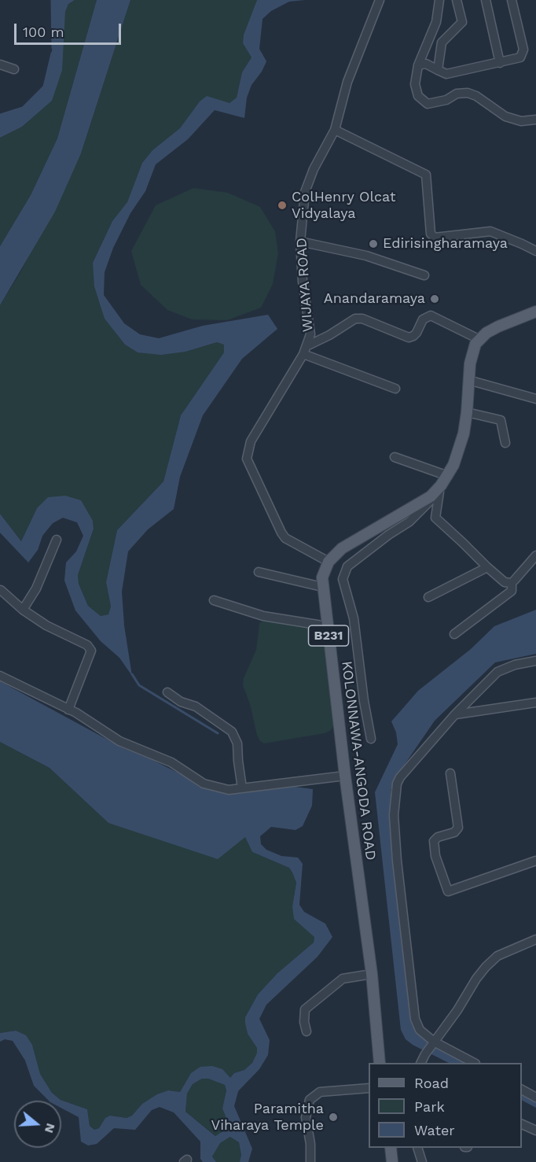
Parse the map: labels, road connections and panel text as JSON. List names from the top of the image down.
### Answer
{
  "streets": {
    "main road": ["B231", "KOLONNAWA-ANGODA ROAD"],
    "street": ["WIJAYA ROAD"]
  },
  "crossings": [
    ["WIJAYA ROAD", "KOLONNAWA-ANGODA ROAD"]
  ],
  "places": [
    "ColHenry Olcat Vidyalaya",
    "Edirisingharamaya",
    "Anandaramaya",
    "Paramitha Viharaya Temple"
  ],
  "legend": ["Road", "Park", "Water"],
  "scale_bar": "100 m",
  "north": "right"
}
